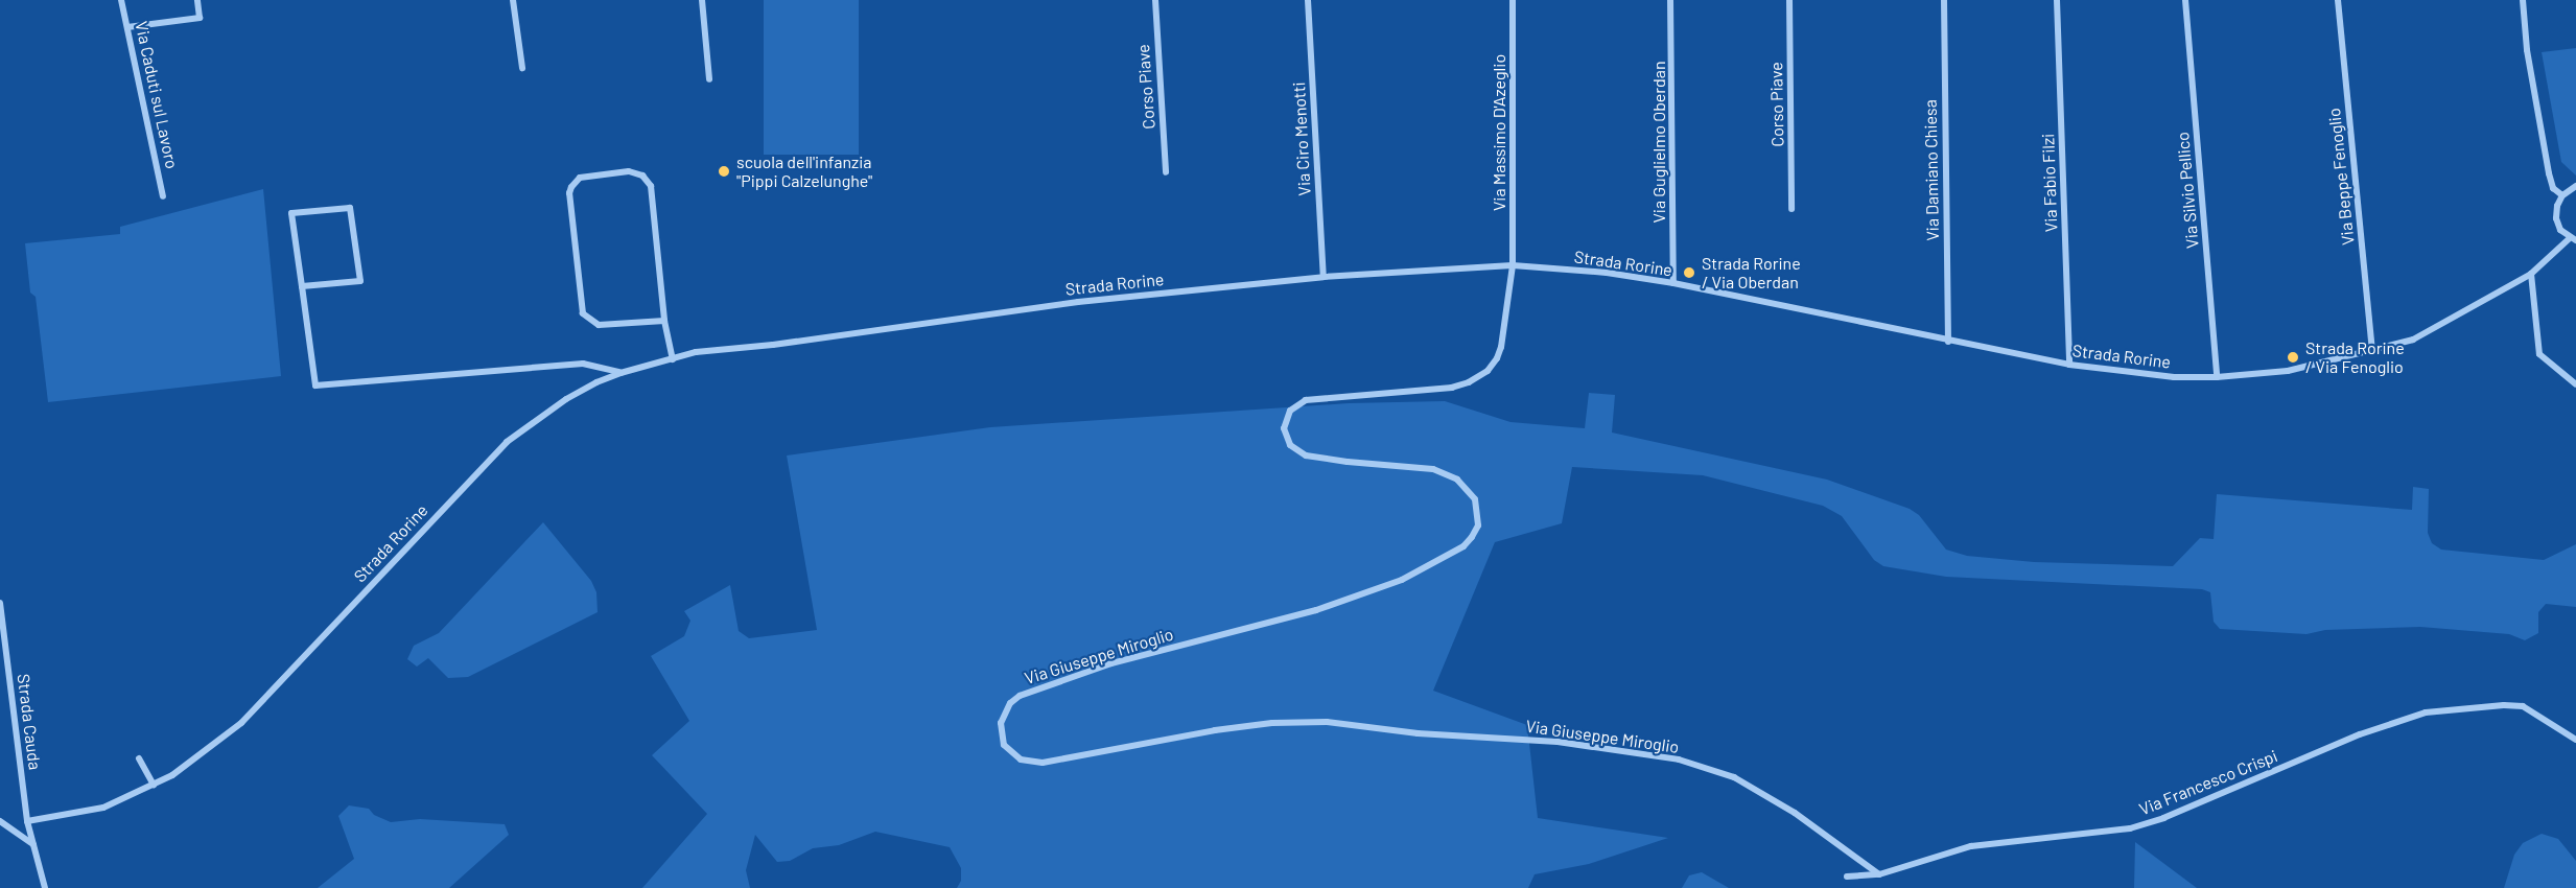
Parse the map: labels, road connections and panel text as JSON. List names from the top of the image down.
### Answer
{
  "streets": {
    "street": [
      "Corso Piave",
      "Via Caduti sul Lavoro",
      "Via Massimo D'Azeglio",
      "Via Ciro Menotti",
      "Via Guglielmo Oberdan",
      "Via Damiano Chiesa",
      "Via Beppe Fenoglio",
      "Via Fabio Filzi",
      "Via Silvio Pellico",
      "Strada Rorine",
      "Via Giuseppe Miroglio",
      "Strada Cauda",
      "Via Francesco Crispi"
    ]
  },
  "crossings": [
    ["Via Massimo D'Azeglio", "Strada Rorine"],
    ["Via Massimo D'Azeglio", "Via Giuseppe Miroglio"],
    ["Via Ciro Menotti", "Strada Rorine"],
    ["Via Guglielmo Oberdan", "Strada Rorine"],
    ["Via Damiano Chiesa", "Strada Rorine"],
    ["Via Beppe Fenoglio", "Strada Rorine"],
    ["Via Fabio Filzi", "Strada Rorine"],
    ["Via Silvio Pellico", "Strada Rorine"],
    ["Strada Rorine", "Via Giuseppe Miroglio"],
    ["Strada Rorine", "Strada Cauda"],
    ["Via Giuseppe Miroglio", "Via Francesco Crispi"]
  ],
  "places": ["scuola dell'infanzia \"Pippi Calzelunghe\"", "Strada Rorine / Via Oberdan", "Strada Rorine / Via Fenoglio"]
}
